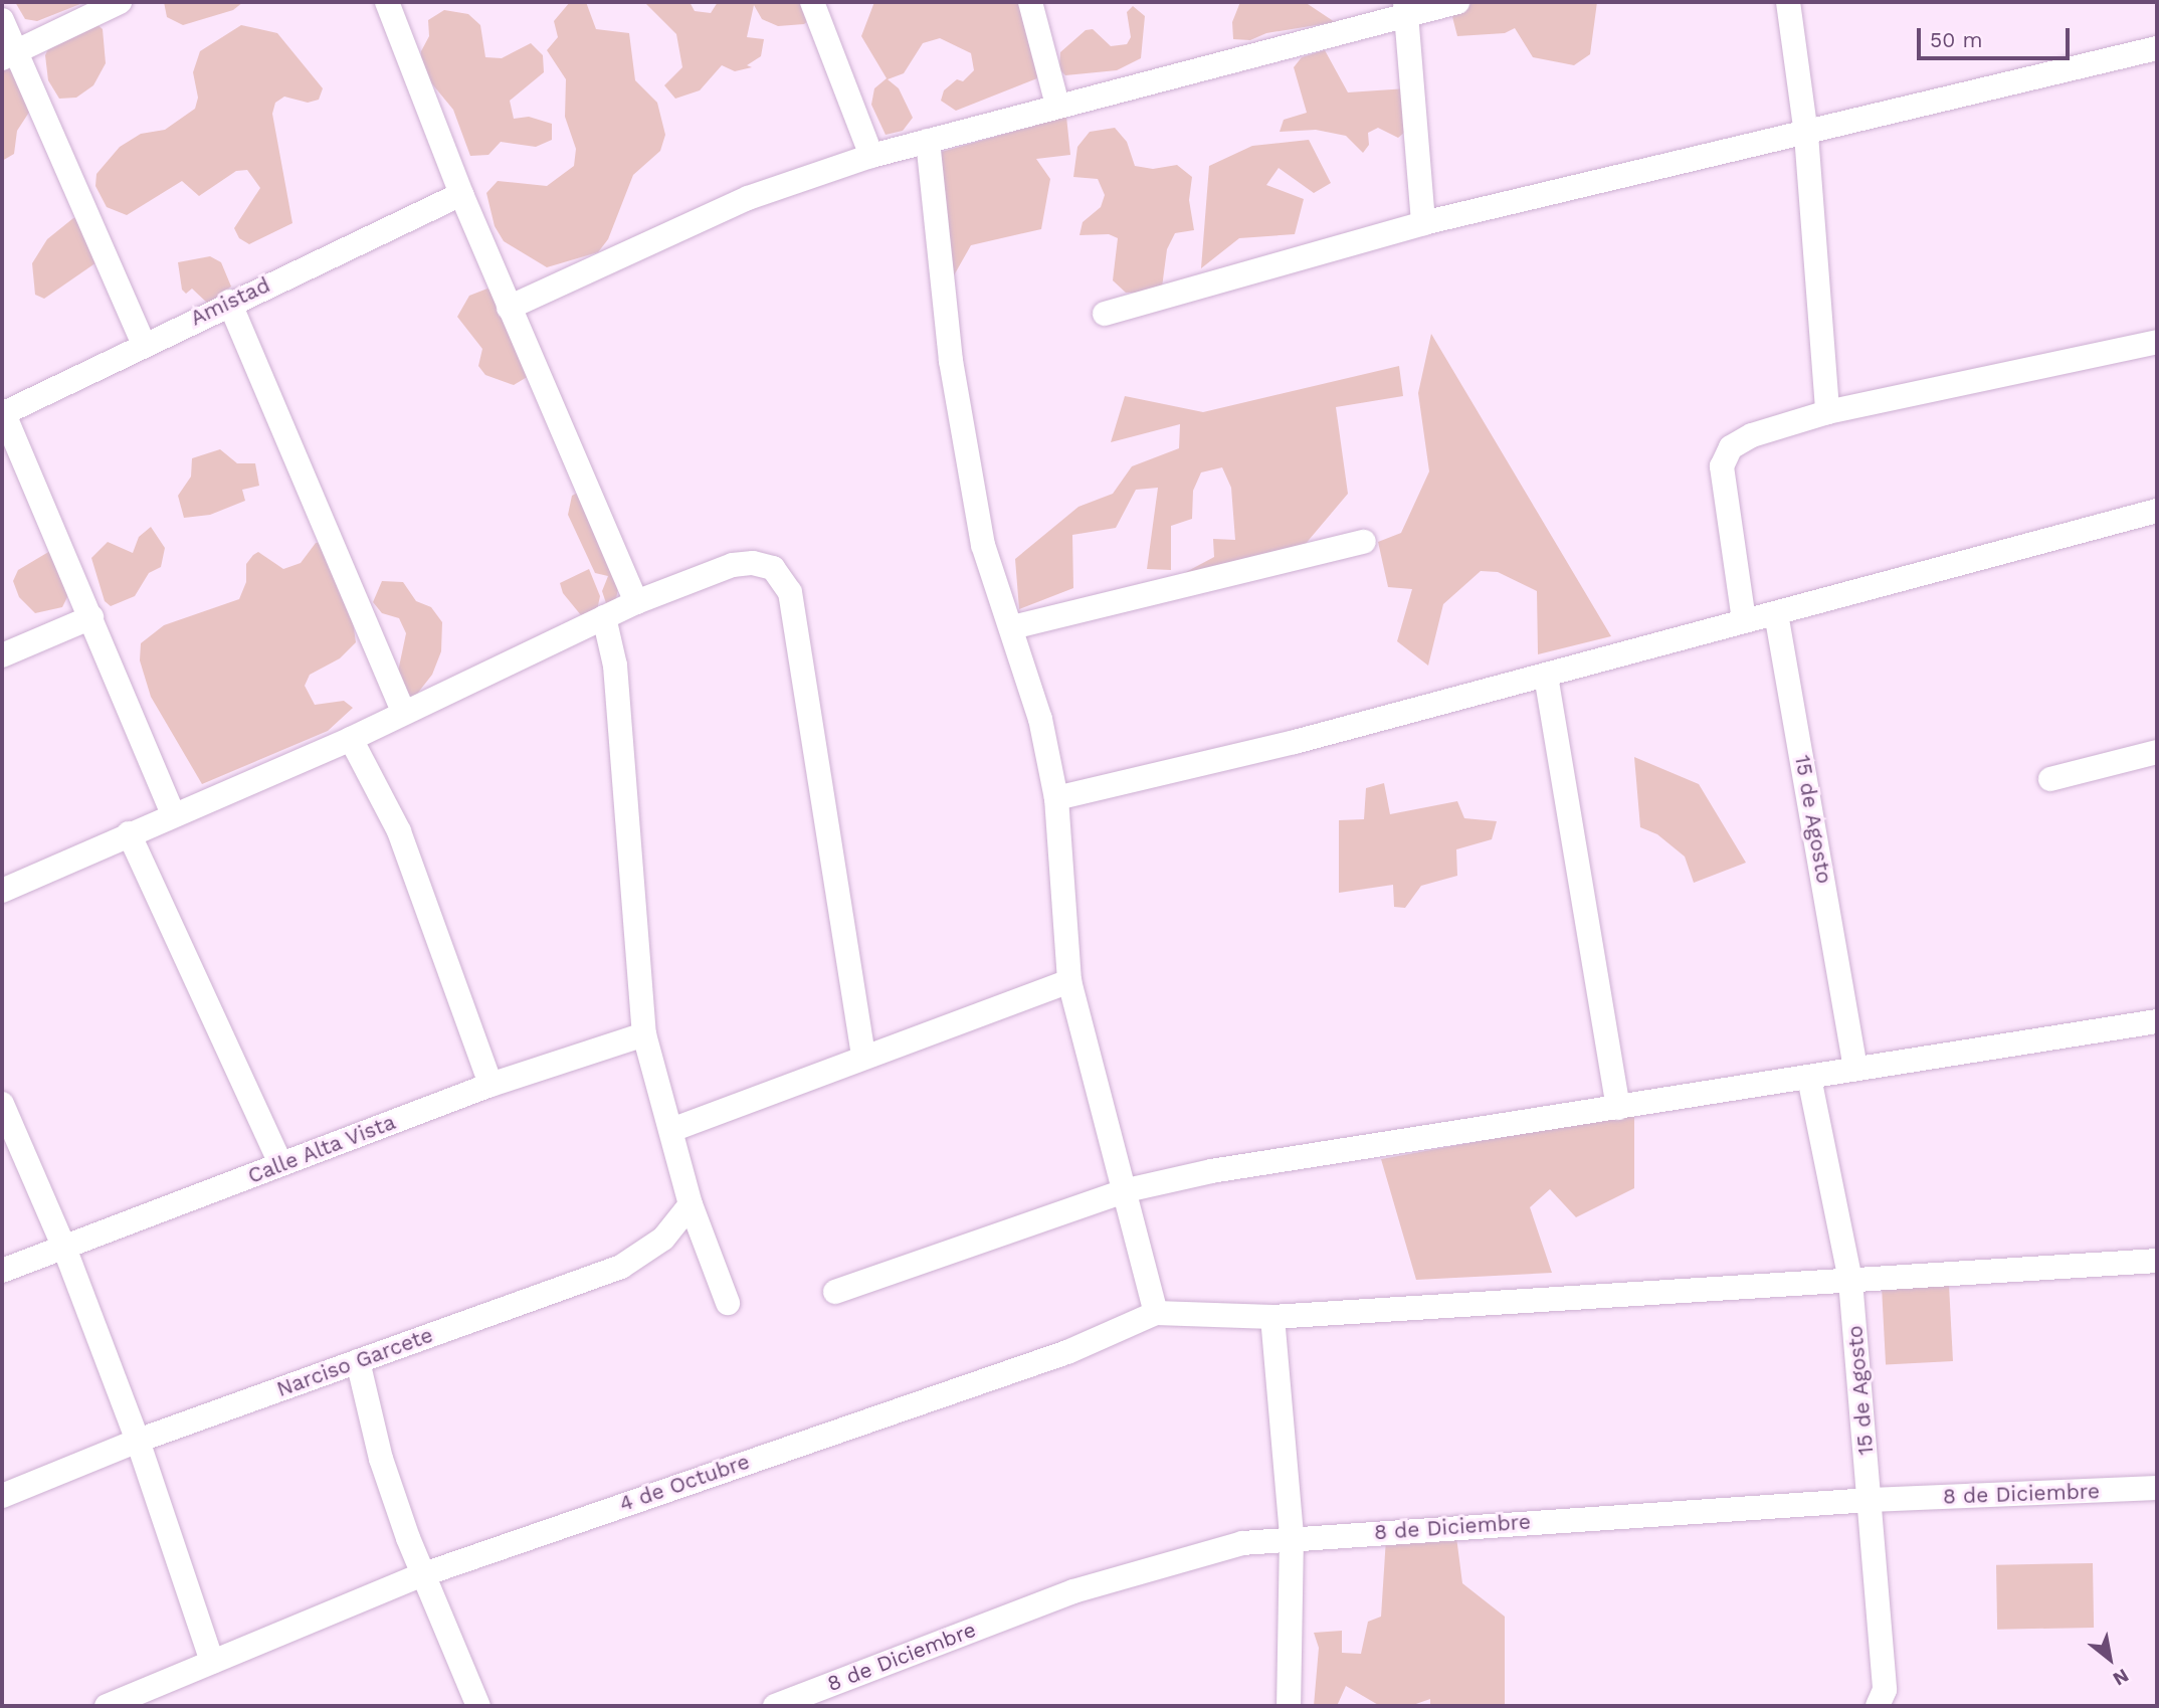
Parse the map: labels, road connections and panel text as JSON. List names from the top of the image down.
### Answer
{
  "streets": {
    "street": [
      "Amistad",
      "15 de Agosto",
      "Calle Alta Vista",
      "Narciso Garcete",
      "4 de Octubre",
      "8 de Diciembre"
    ]
  },
  "crossings": [
    ["15 de Agosto", "4 de Octubre"],
    ["15 de Agosto", "8 de Diciembre"]
  ],
  "scale_bar": "50 m",
  "north": "bottom right"
}
